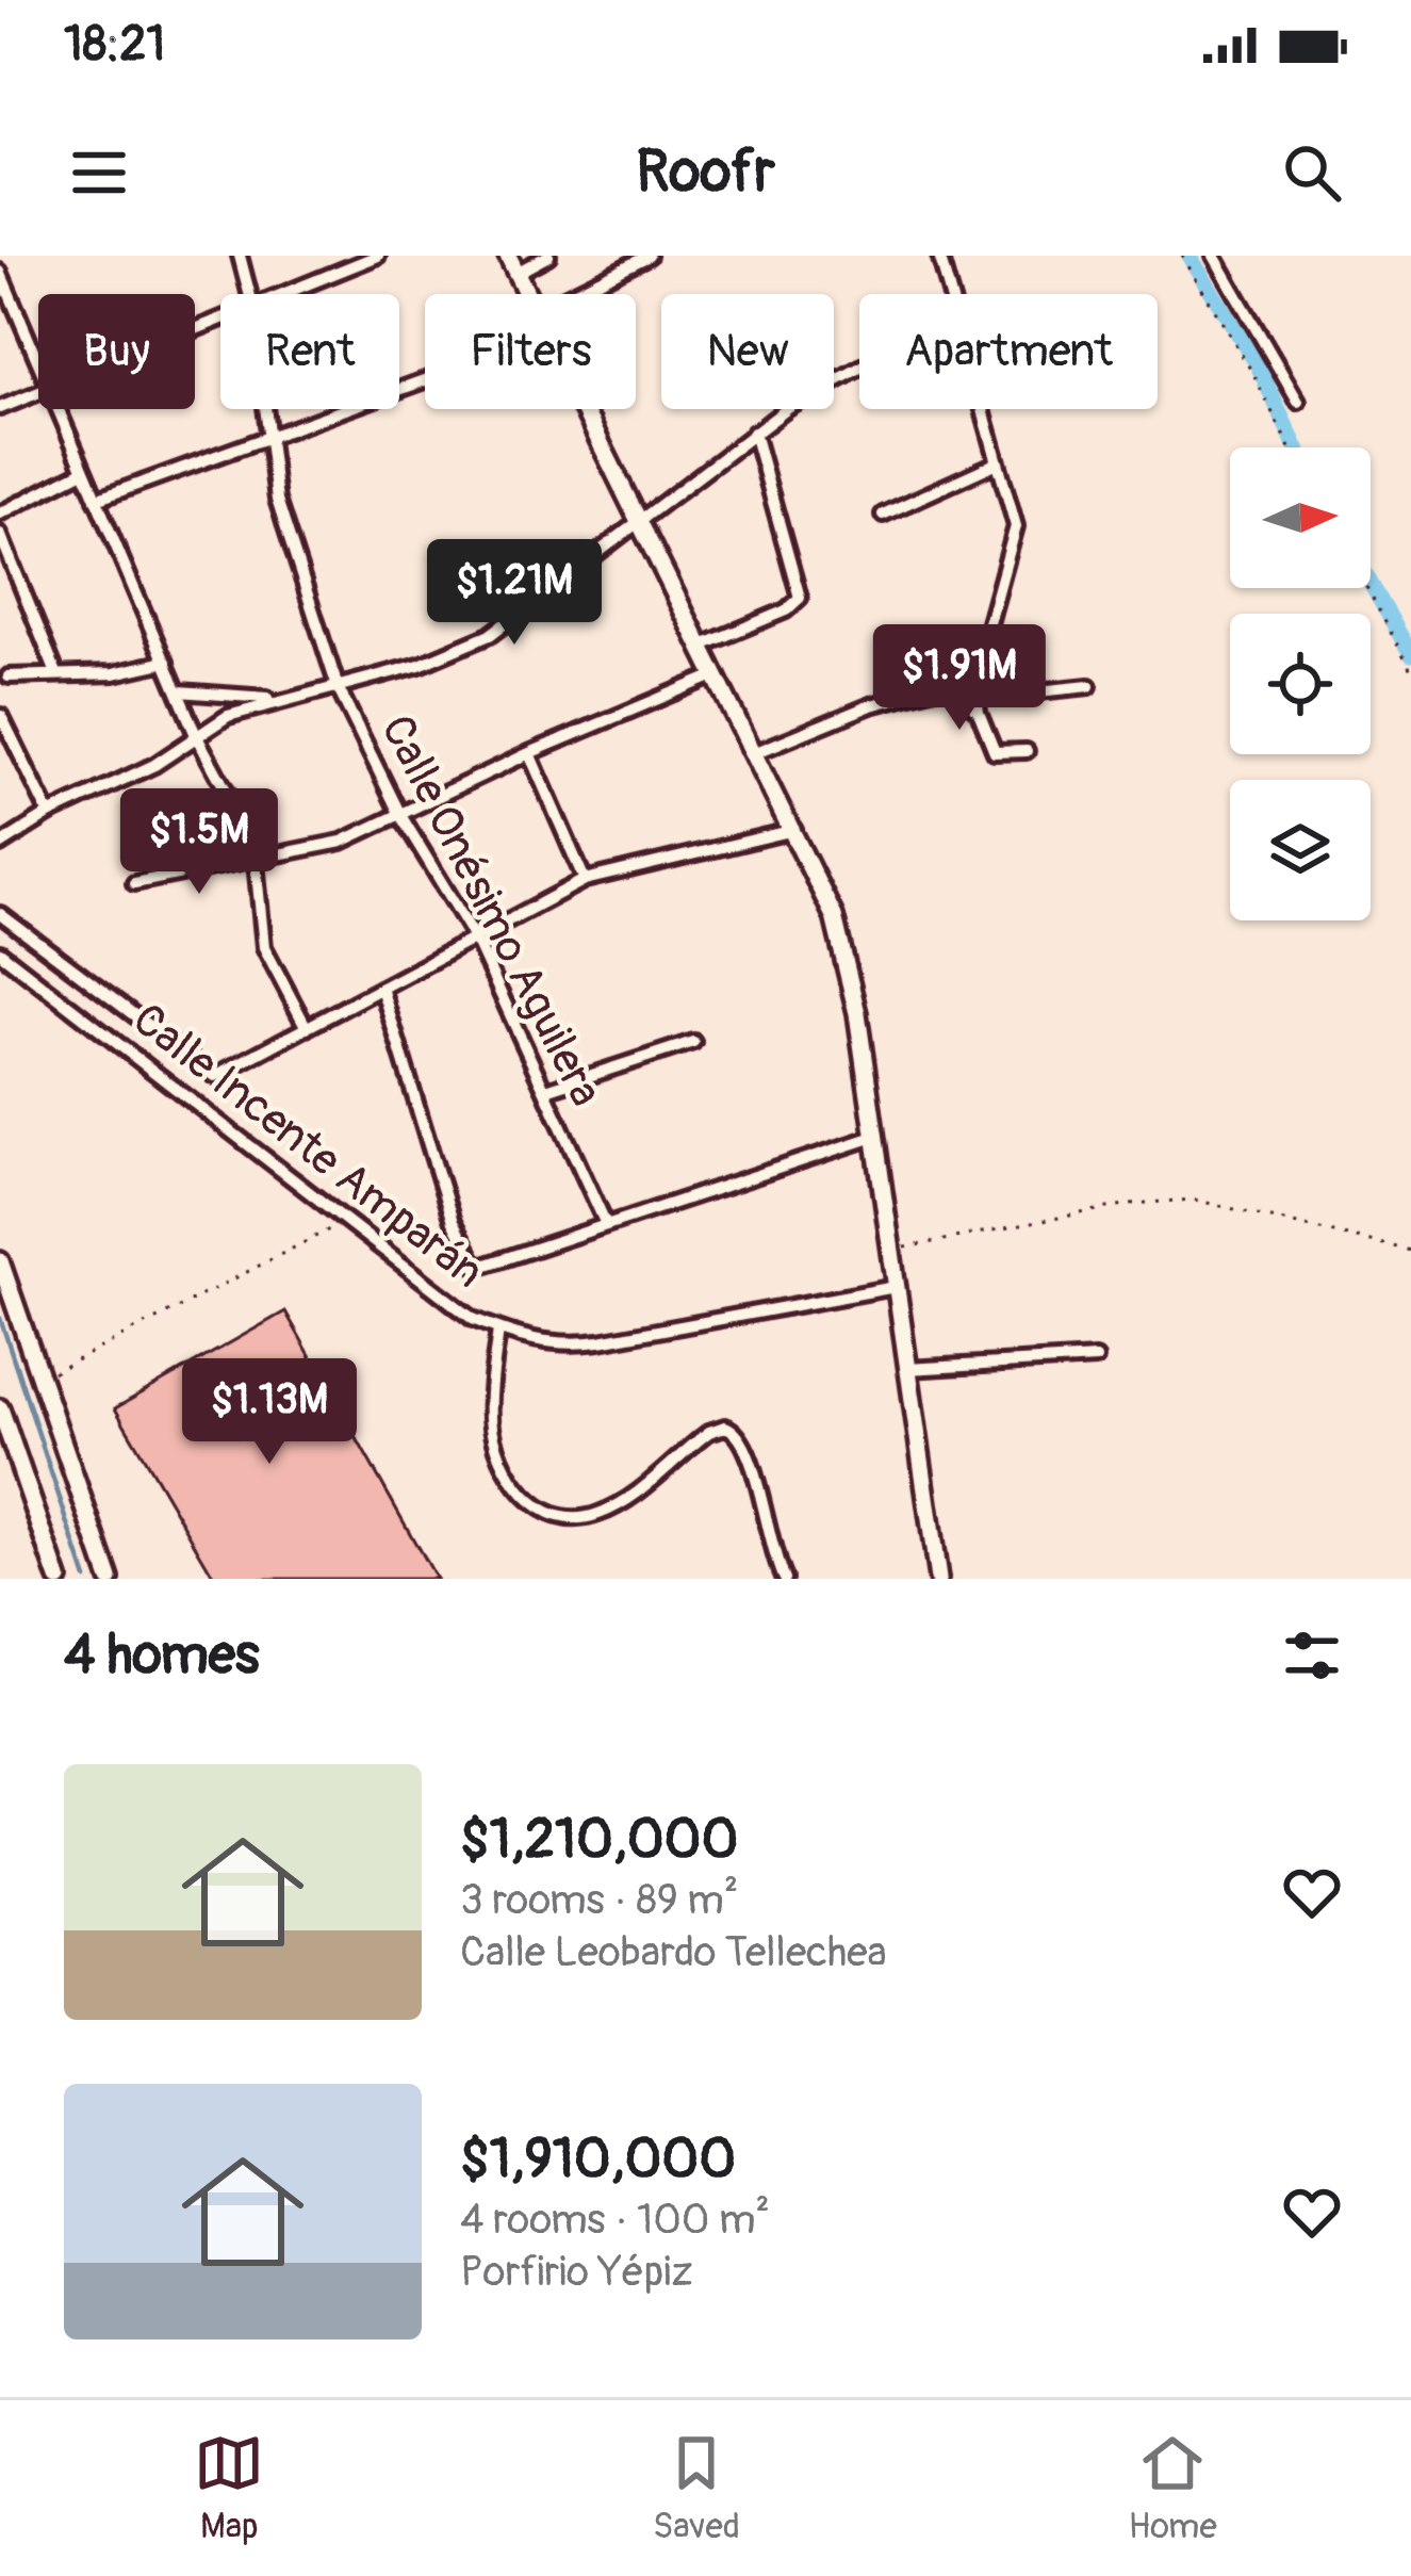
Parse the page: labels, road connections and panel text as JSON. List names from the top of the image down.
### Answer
{
  "streets": {
    "street": ["Calle Onésimo Aguilera", "Calle Incente Amparán"]
  },
  "north": "right",
  "page": {
    "status": "18:21",
    "header": "Roofr",
    "chip": [
      "Buy",
      "Rent",
      "Filters",
      "New",
      "Apartment"
    ],
    "price": [
      "$1.21M",
      "$1.91M",
      "$1.5M",
      "$1.13M"
    ],
    "heading": "4 homes",
    "list": [
      {
        "name": "$1,210,000",
        "note": "3 rooms · 89 m² · Calle Leobardo Tellechea"
      },
      {
        "name": "$1,910,000",
        "note": "4 rooms · 100 m² · Porfirio Yépiz"
      }
    ],
    "tabs": ["Map", "Saved", "Home"]
  }
}
